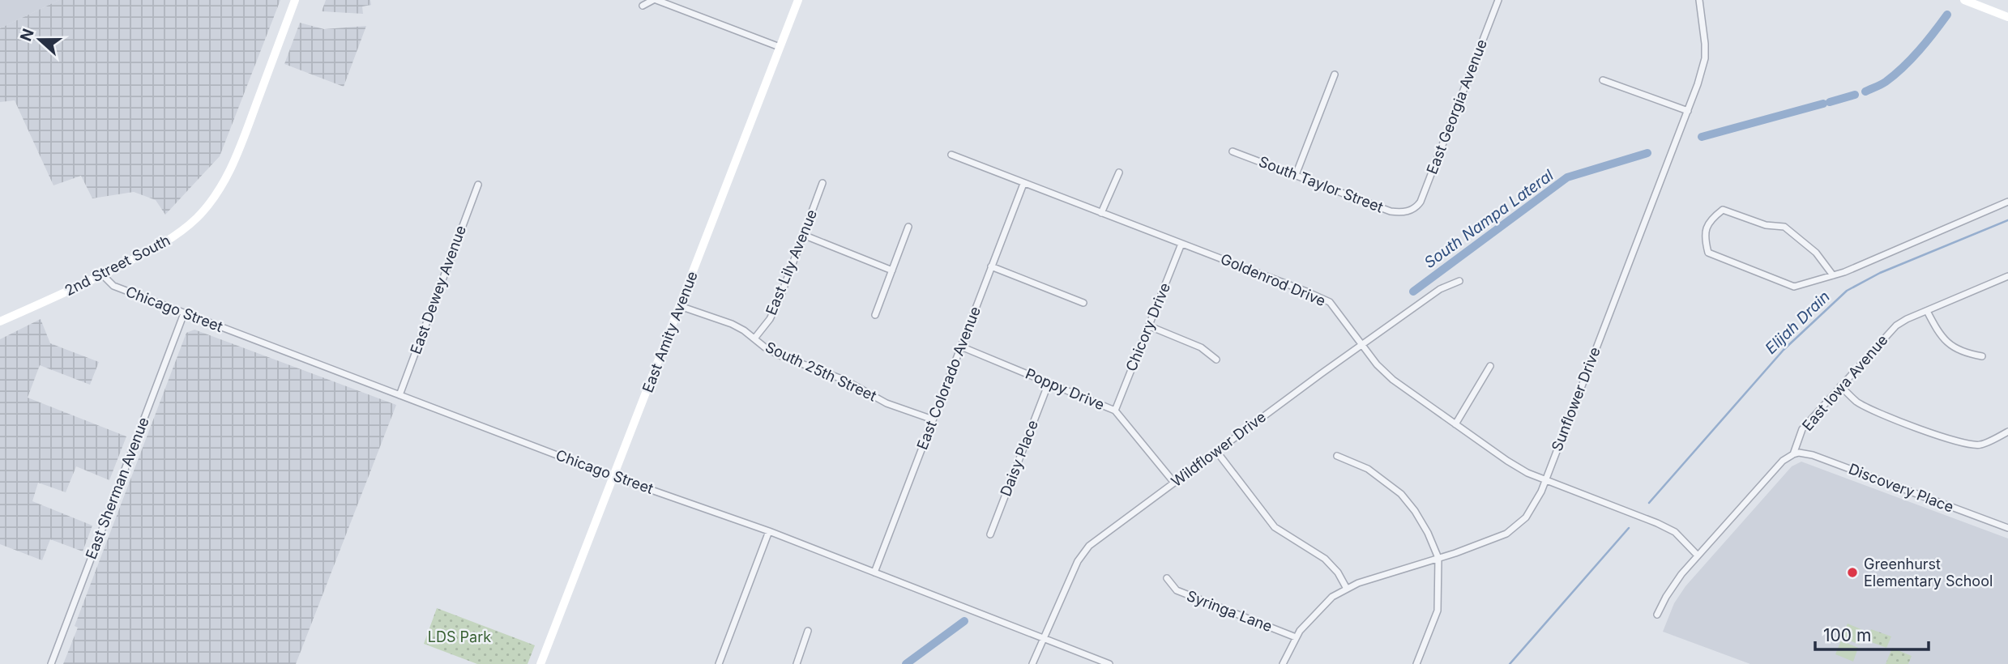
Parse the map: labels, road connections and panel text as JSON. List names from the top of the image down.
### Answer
{
  "streets": {
    "main road": ["2nd Street South", "East Amity Avenue"],
    "street": [
      "East Georgia Avenue",
      "South Taylor Street",
      "East Lily Avenue",
      "Goldenrod Drive",
      "East Dewey Avenue",
      "Chicago Street",
      "Chicory Drive",
      "South 25th Street",
      "East Colorado Avenue",
      "East Iowa Avenue",
      "Poppy Drive",
      "Sunflower Drive",
      "Wildflower Drive",
      "Daisy Place",
      "East Sherman Avenue",
      "Discovery Place",
      "Syringa Lane"
    ]
  },
  "crossings": [
    ["East Georgia Avenue", "South Taylor Street"],
    ["East Lily Avenue", "South 25th Street"],
    ["2nd Street South", "Chicago Street"],
    ["Goldenrod Drive", "Chicory Drive"],
    ["Goldenrod Drive", "East Colorado Avenue"],
    ["Goldenrod Drive", "East Iowa Avenue"],
    ["Goldenrod Drive", "Sunflower Drive"],
    ["Goldenrod Drive", "Wildflower Drive"],
    ["East Dewey Avenue", "Chicago Street"],
    ["Chicago Street", "East Amity Avenue"],
    ["Chicago Street", "East Colorado Avenue"],
    ["Chicago Street", "Wildflower Drive"],
    ["Chicago Street", "East Sherman Avenue"],
    ["Chicory Drive", "Poppy Drive"],
    ["East Amity Avenue", "South 25th Street"],
    ["South 25th Street", "East Colorado Avenue"],
    ["East Colorado Avenue", "Poppy Drive"],
    ["East Iowa Avenue", "Discovery Place"],
    ["Poppy Drive", "Wildflower Drive"],
    ["Poppy Drive", "Daisy Place"],
    ["Sunflower Drive", "Syringa Lane"]
  ],
  "water": ["South Nampa Lateral", "Elijah Drain"],
  "parks": ["LDS Park"],
  "places": ["Greenhurst Elementary School"],
  "scale_bar": "100 m",
  "north": "left"
}
